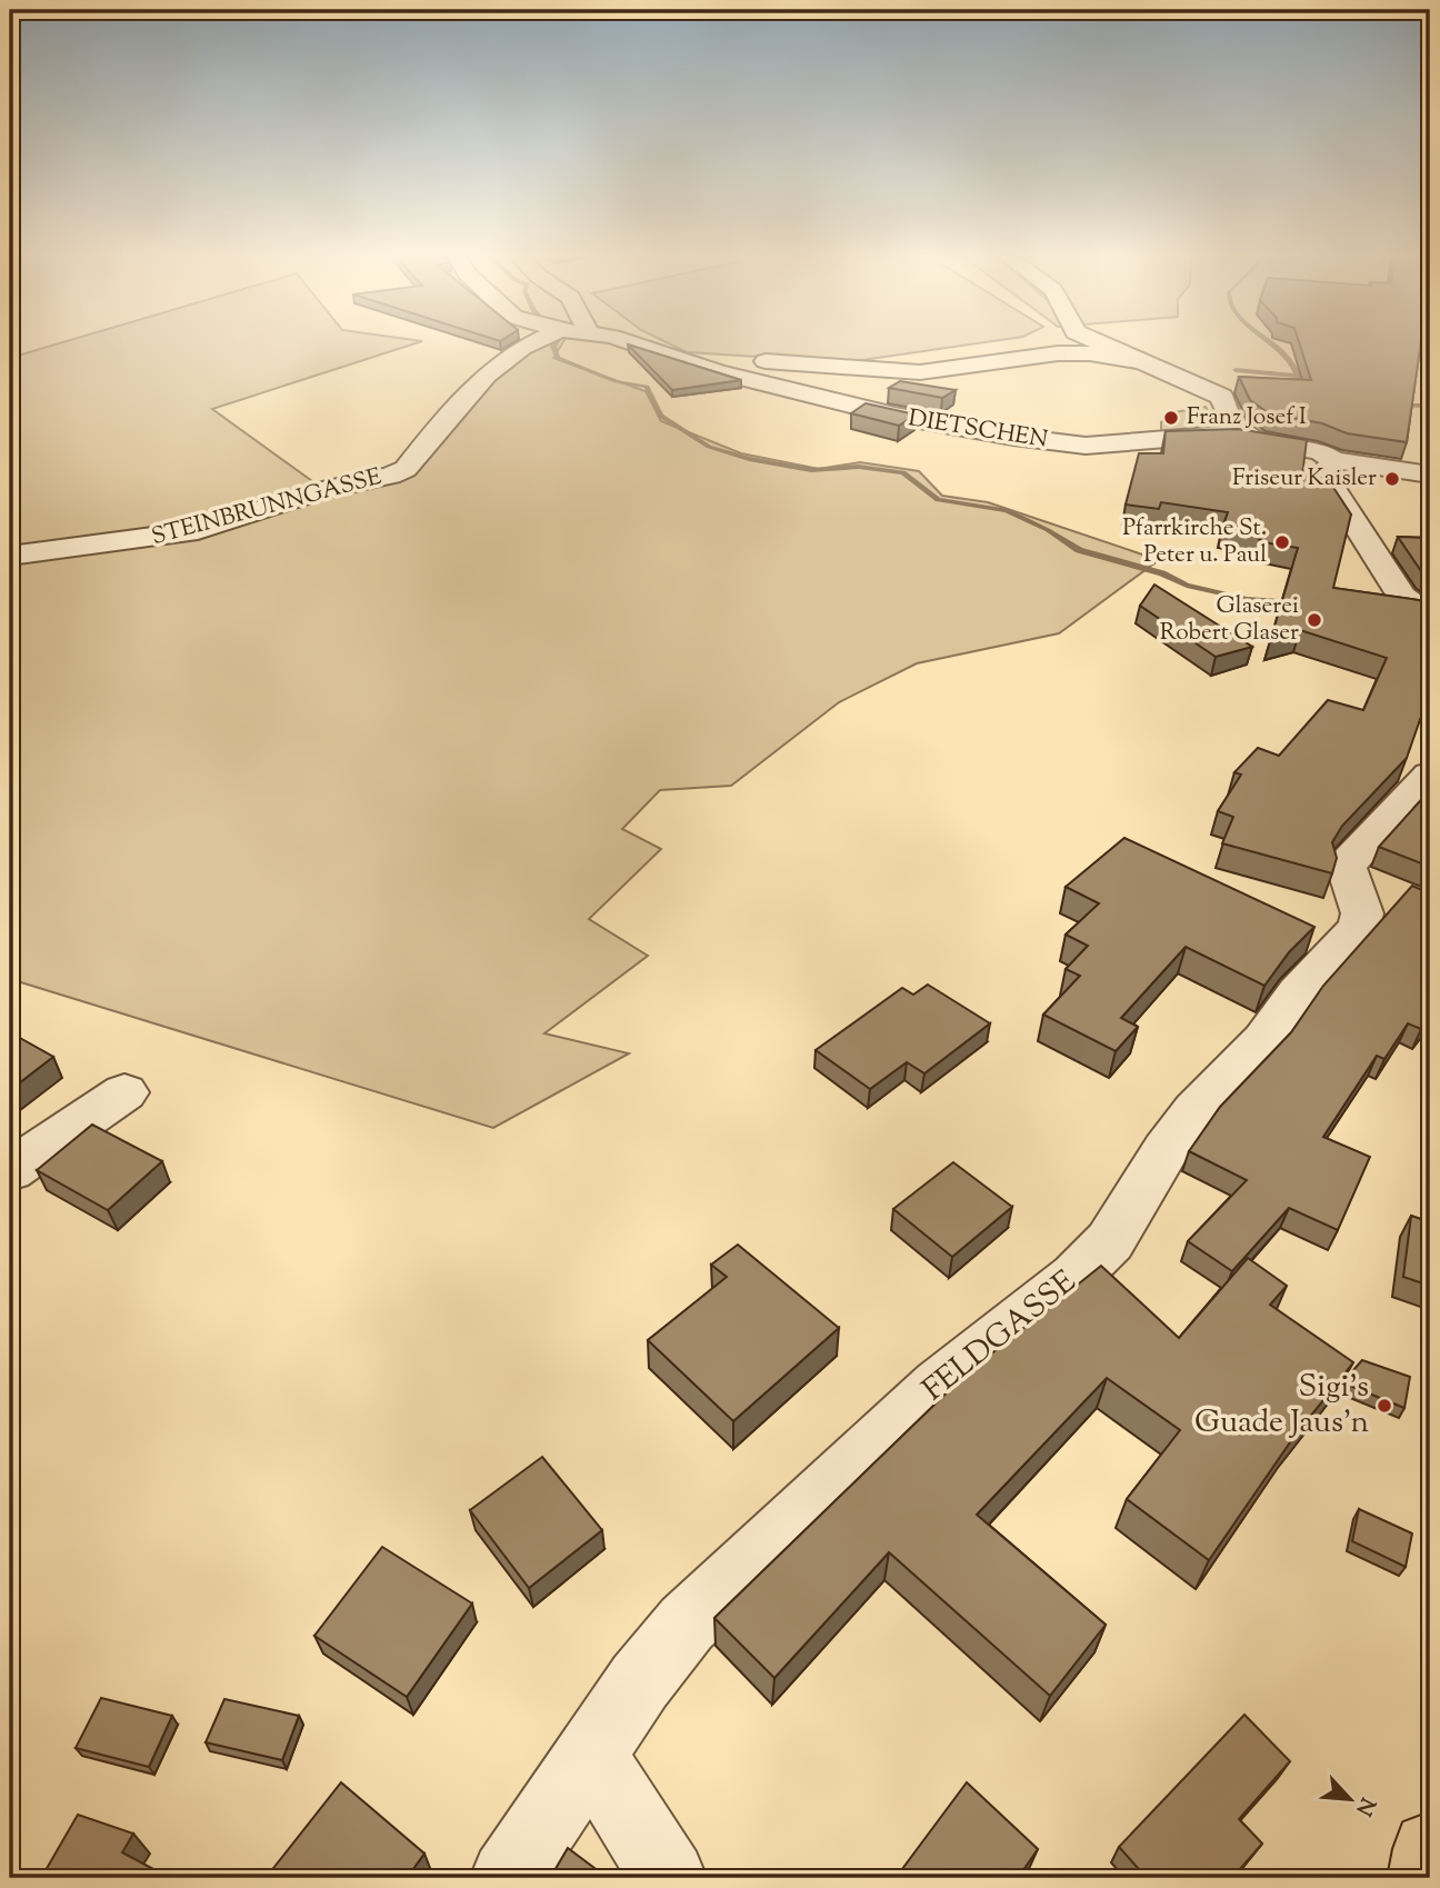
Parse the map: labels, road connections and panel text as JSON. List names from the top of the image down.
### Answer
{
  "streets": {
    "street": ["DIETSCHEN", "STEINBRUNNGASSE", "FELDGASSE"]
  },
  "places": [
    "Franz Josef I",
    "Friseur Kaisler",
    "Pfarrkirche St. Peter u. Paul",
    "Glaserei Robert Glaser",
    "Sigi's Guade Jaus'n"
  ],
  "north": "bottom right"
}
